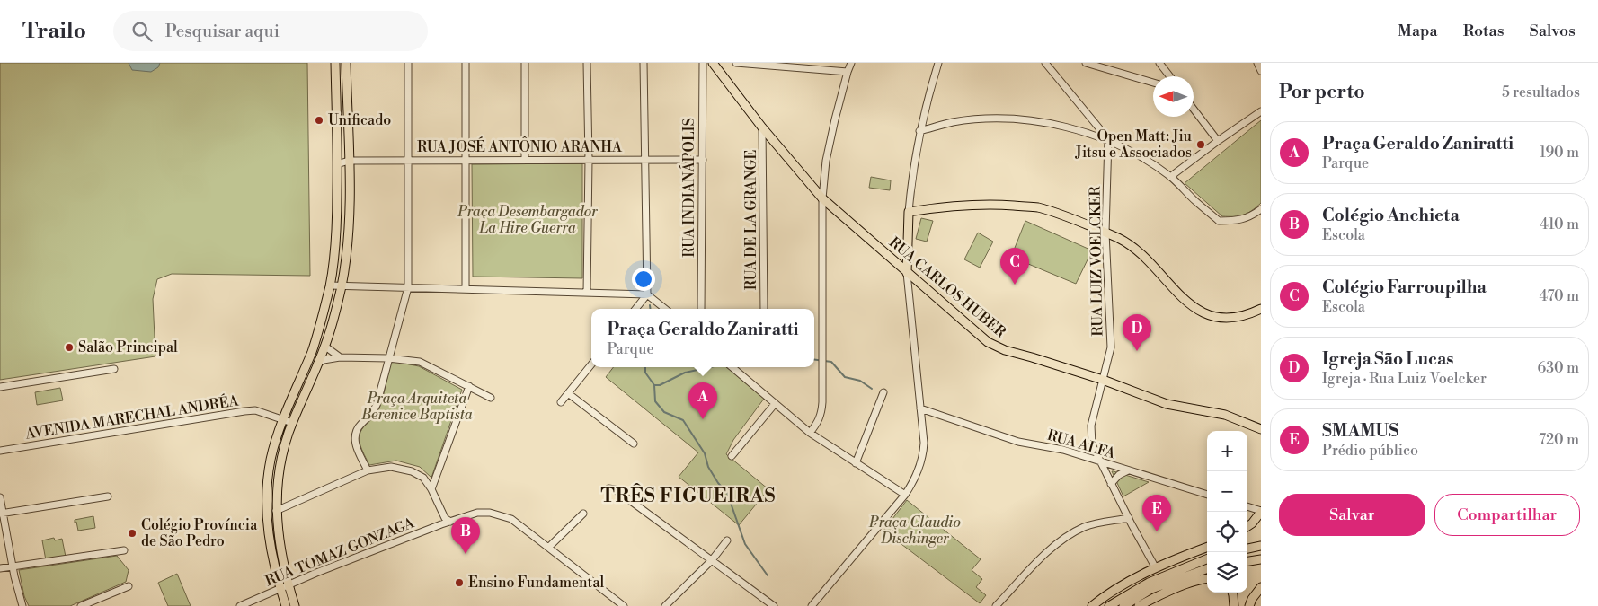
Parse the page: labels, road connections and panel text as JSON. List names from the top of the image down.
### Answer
{
  "streets": {
    "main road": ["RUA CARLOS HUBER"],
    "street": [
      "RUA JOSÉ ANTÔNIO ARANHA",
      "RUA INDIANÁPOLIS",
      "RUA DE LA GRANGE",
      "RUA LUIZ VOELCKER",
      "AVENIDA MARECHAL ANDRÉA",
      "RUA ALFA",
      "RUA TOMAZ GONZAGA"
    ]
  },
  "crossings": [
    ["RUA JOSÉ ANTÔNIO ARANHA", "RUA INDIANÁPOLIS"],
    ["RUA DE LA GRANGE", "RUA CARLOS HUBER"],
    ["RUA LUIZ VOELCKER", "RUA CARLOS HUBER"],
    ["RUA LUIZ VOELCKER", "RUA ALFA"]
  ],
  "districts": ["TRÊS FIGUEIRAS"],
  "parks": ["Praça Desembargador La Hire Guerra", "Praça Arquiteta Berenice Baptista", "Praça Claudio Dischinger"],
  "places": [
    "Unificado",
    "Open Matt: Jiu Jitsu e Associados",
    "Salão Principal",
    "Colégio Província de São Pedro",
    "Ensino Fundamental"
  ],
  "north": "left",
  "page": {
    "header": "Trailo",
    "search": "Pesquisar aqui",
    "nav": ["Mapa", "Rotas", "Salvos"],
    "heading": ["Por perto", "5 resultados"],
    "list": [
      {
        "mark": "A",
        "name": "Praça Geraldo Zaniratti",
        "note": "Parque",
        "value": "190 m"
      },
      {
        "mark": "B",
        "name": "Colégio Anchieta",
        "note": "Escola",
        "value": "410 m"
      },
      {
        "mark": "C",
        "name": "Colégio Farroupilha",
        "note": "Escola",
        "value": "470 m"
      },
      {
        "mark": "D",
        "name": "Igreja São Lucas",
        "note": "Igreja · Rua Luiz Voelcker",
        "value": "630 m"
      },
      {
        "mark": "E",
        "name": "SMAMUS",
        "note": "Prédio público",
        "value": "720 m"
      }
    ],
    "pins": [
      "C",
      "D",
      "A",
      "E",
      "B"
    ],
    "popup": ["Praça Geraldo Zaniratti", "Parque"],
    "map_buttons": ["+", "−"],
    "buttons": ["Salvar", "Compartilhar"]
  }
}
